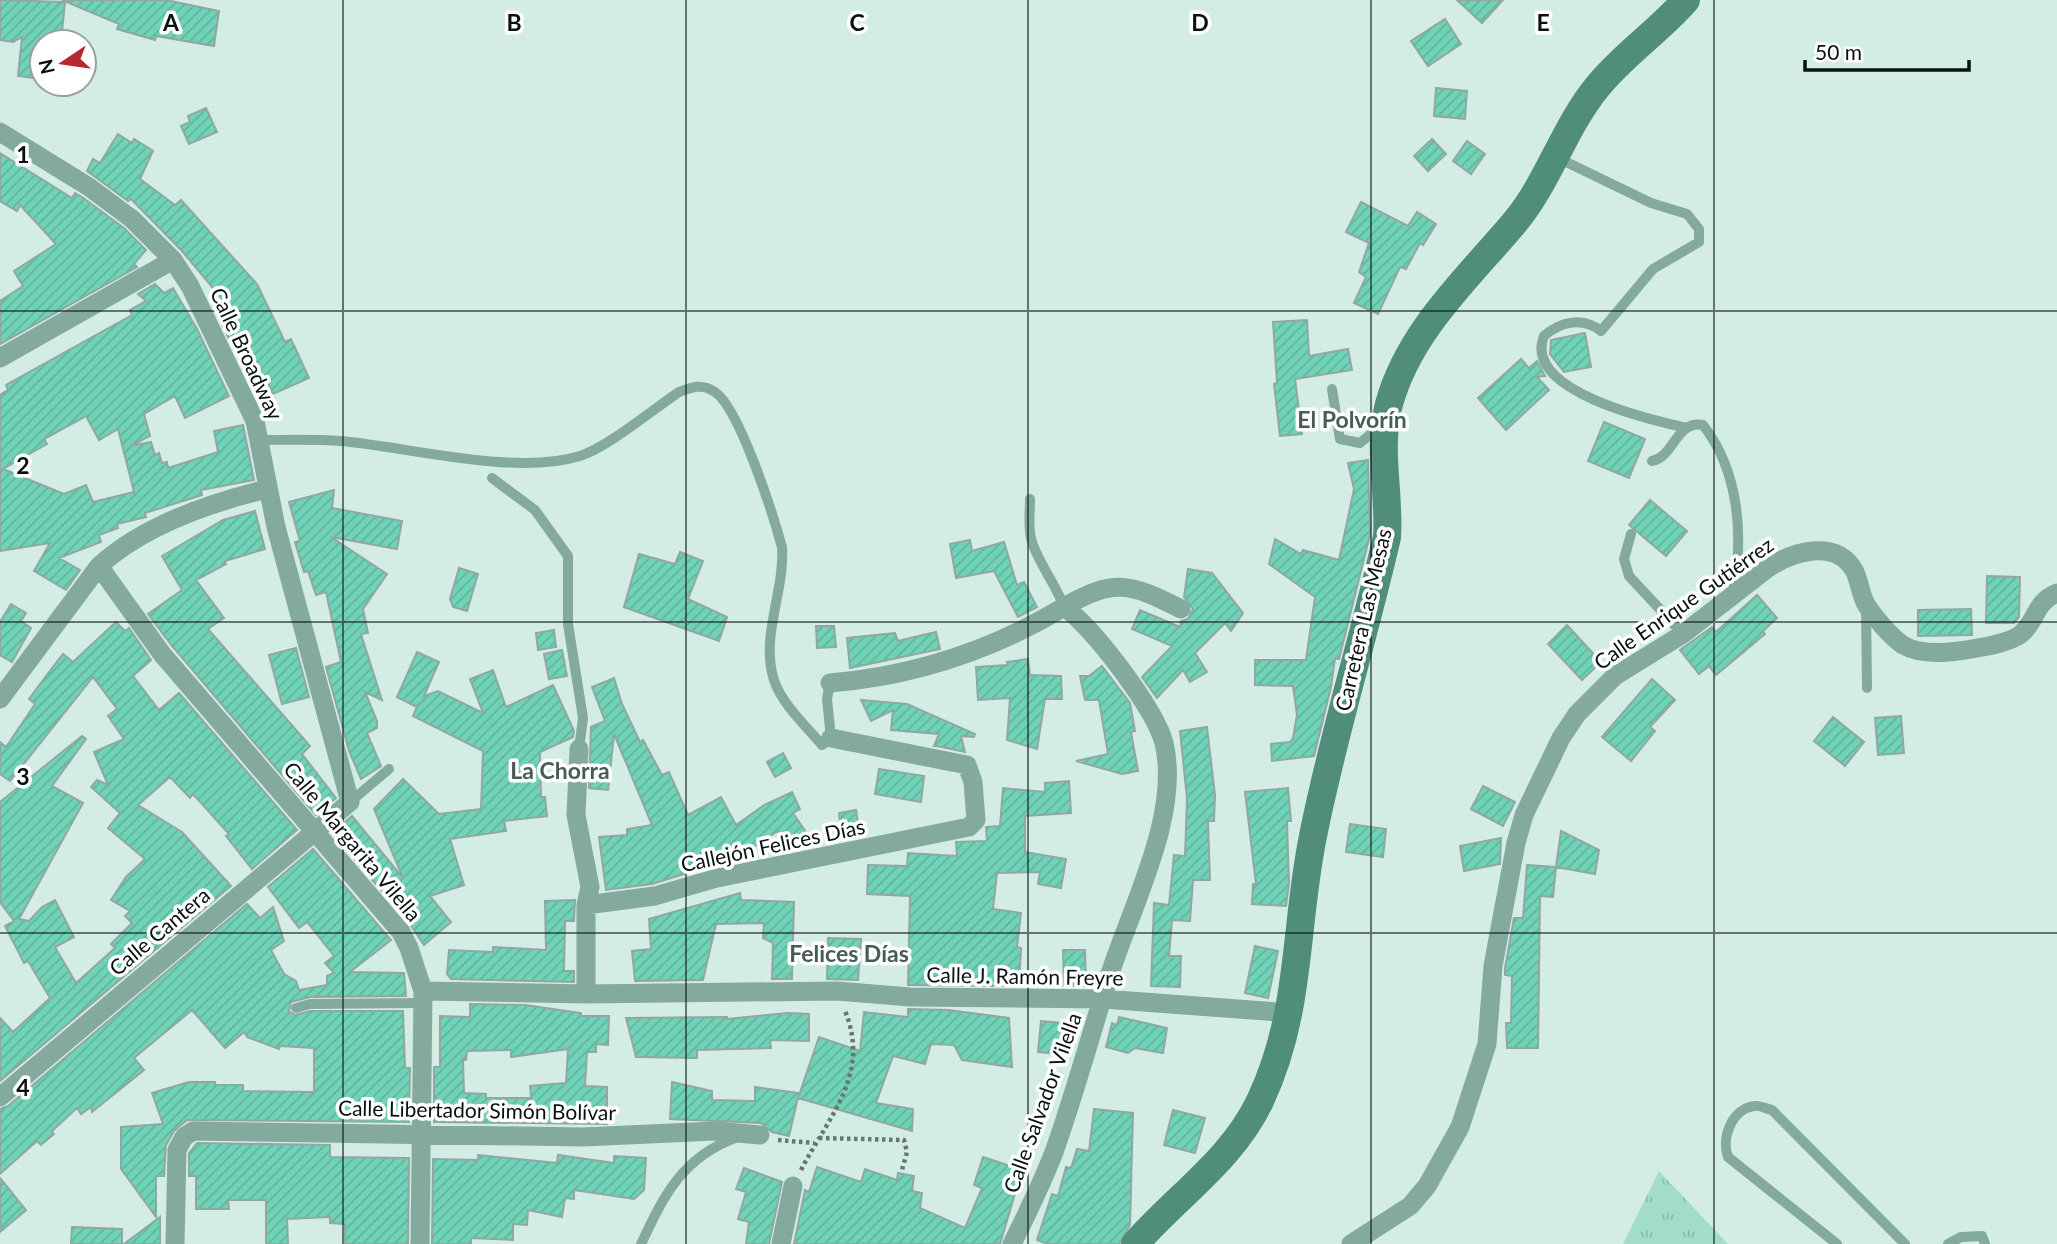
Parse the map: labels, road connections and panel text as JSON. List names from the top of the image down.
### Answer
{
  "streets": {
    "street": [
      "Calle Broadway",
      "Calle Enrique Gutiérrez",
      "Carretera Las Mesas",
      "Calle Margarita Vilella",
      "Callejón Felices Días",
      "Calle Cantera",
      "Calle J. Ramón Freyre",
      "Calle Salvador Vilella",
      "Calle Libertador Simón Bolívar"
    ]
  },
  "crossings": [
    ["Calle Broadway", "Calle Cantera"],
    ["Carretera Las Mesas", "Calle J. Ramón Freyre"],
    ["Calle Margarita Vilella", "Calle Cantera"],
    ["Calle Margarita Vilella", "Calle J. Ramón Freyre"],
    ["Calle Margarita Vilella", "Calle Libertador Simón Bolívar"],
    ["Calle J. Ramón Freyre", "Calle Salvador Vilella"]
  ],
  "districts": ["El Polvorín", "La Chorra", "Felices Días"],
  "scale_bar": "50 m",
  "north": "left",
  "grid": {
    "columns": [
      "A",
      "B",
      "C",
      "D",
      "E"
    ],
    "rows": [
      "1",
      "2",
      "3",
      "4"
    ]
  }
}
